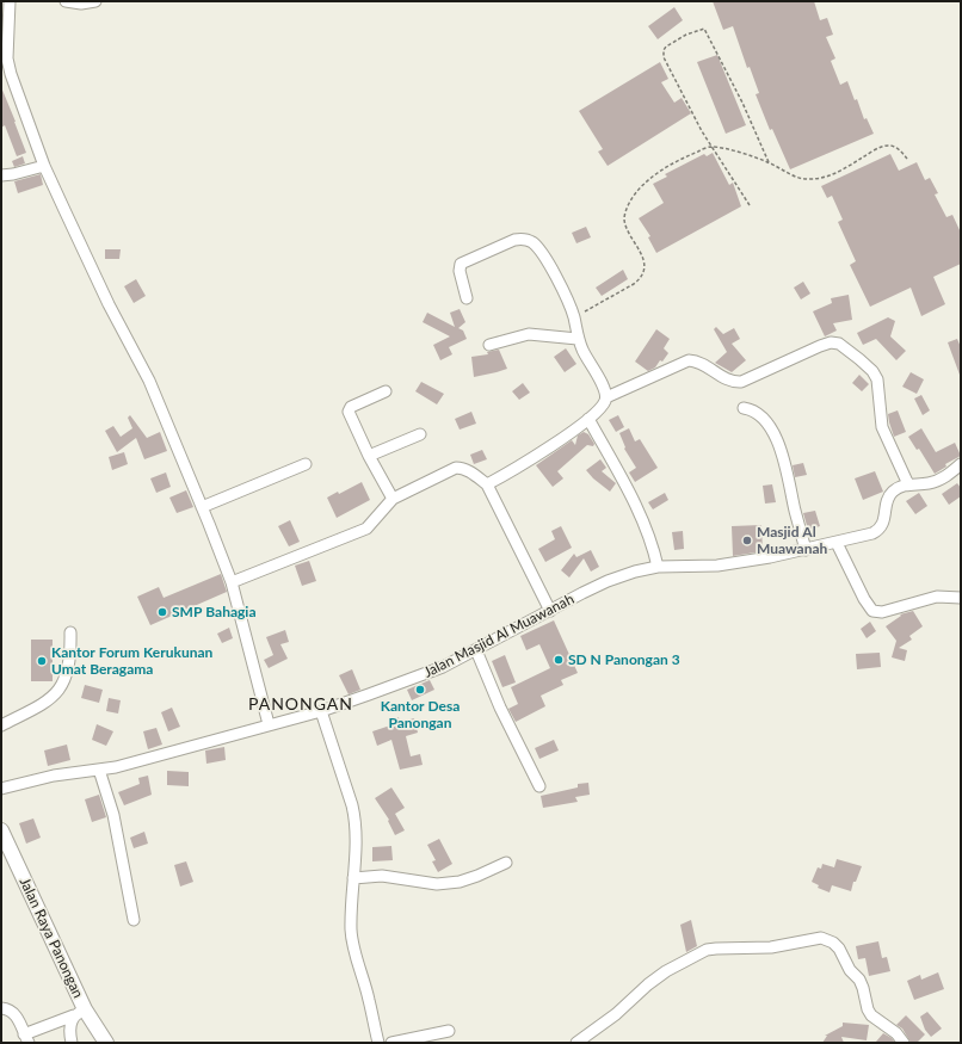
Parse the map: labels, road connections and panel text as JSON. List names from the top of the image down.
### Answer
{
  "streets": {
    "main road": ["Jalan Raya Panongan"],
    "street": ["Jalan Masjid Al Muawanah"]
  },
  "districts": ["PANONGAN"],
  "places": [
    "Masjid Al Muawanah",
    "SMP Bahagia",
    "SD N Panongan 3",
    "Kantor Forum Kerukunan Umat Beragama",
    "Kantor Desa Panongan"
  ]
}
